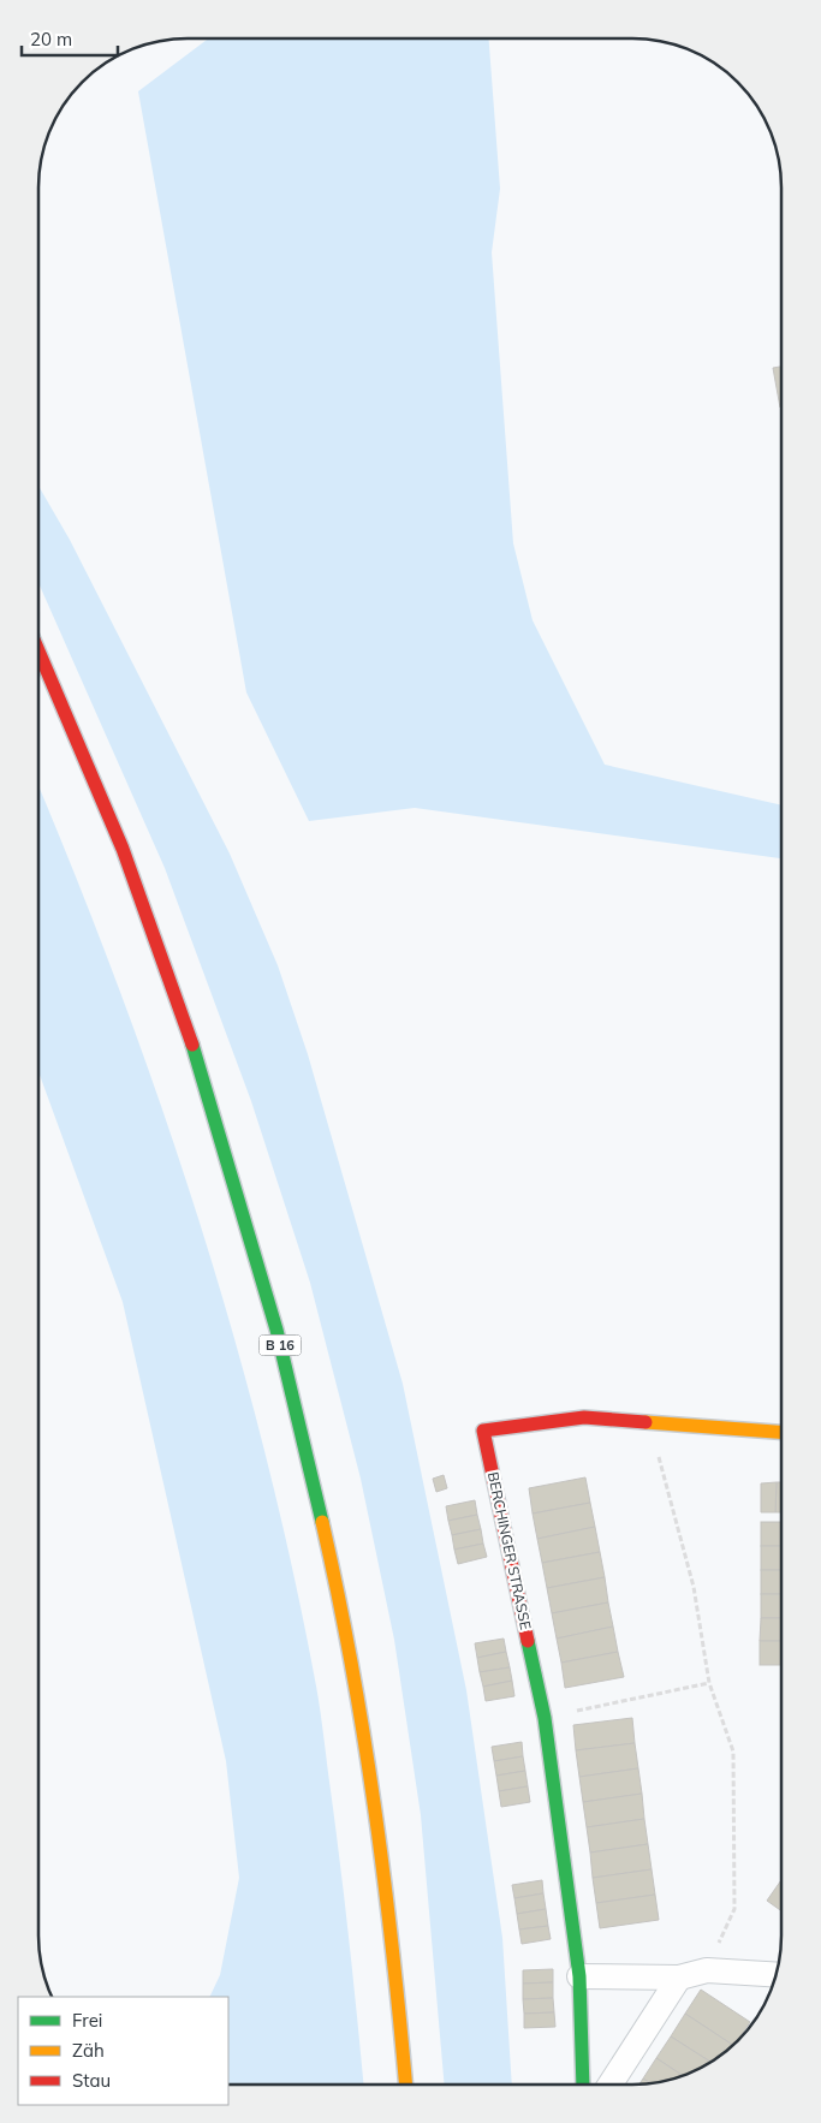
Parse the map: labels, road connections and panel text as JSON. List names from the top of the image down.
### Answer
{
  "streets": {
    "main road": ["B 16", "BERCHINGER STRASSE"]
  },
  "legend": ["Frei", "Zäh", "Stau"],
  "scale_bar": "20 m"
}
